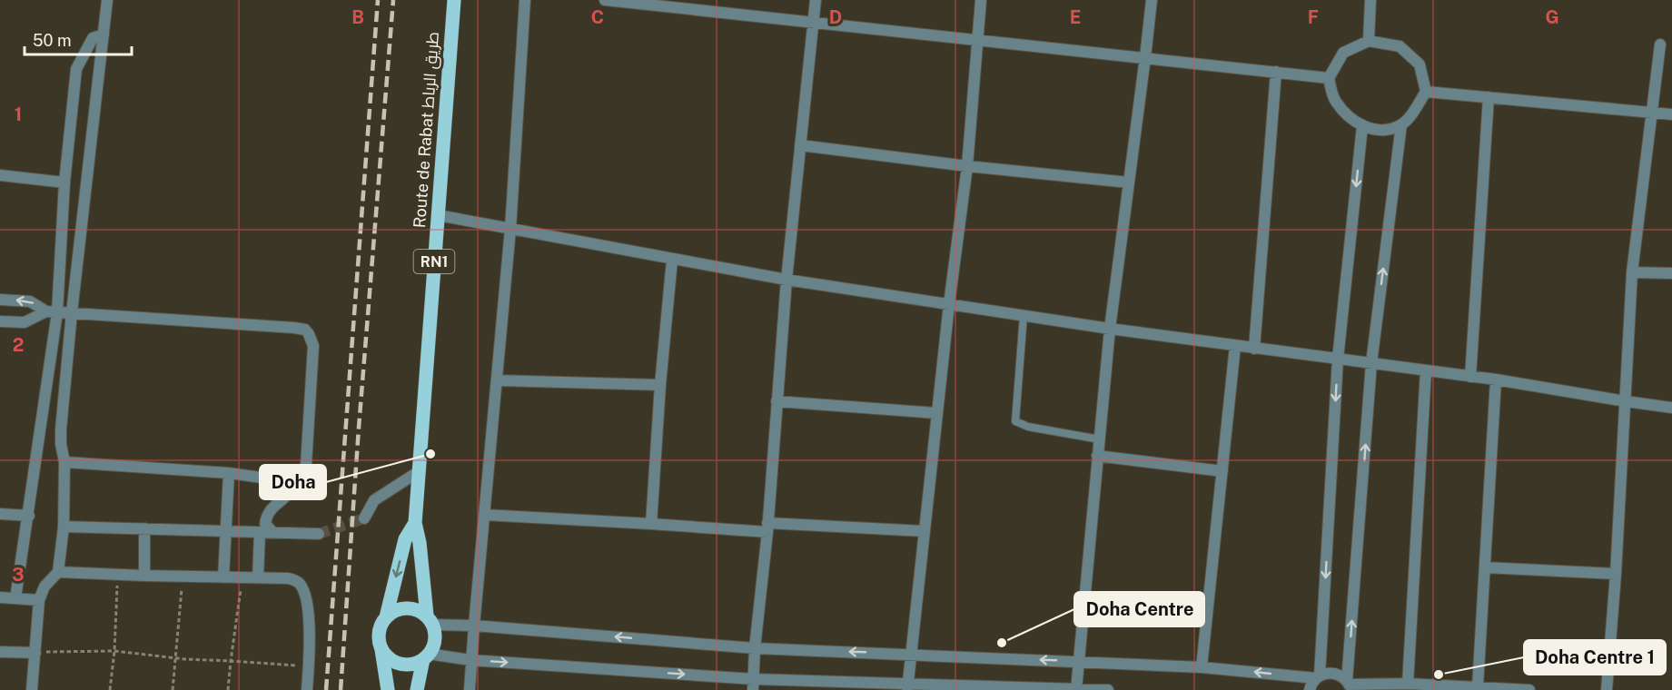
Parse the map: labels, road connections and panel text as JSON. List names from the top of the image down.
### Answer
{
  "streets": {
    "main road": ["Route de Rabat طريق الرباط", "RN1"]
  },
  "crossings": [
    ["Route de Rabat طريق الرباط", "RN1"]
  ],
  "places": ["Doha", "Doha Centre", "Doha Centre 1"],
  "scale_bar": "50 m",
  "grid": {
    "columns": [
      "B",
      "C",
      "D",
      "E",
      "F",
      "G"
    ],
    "rows": ["1", "2", "3"]
  }
}
